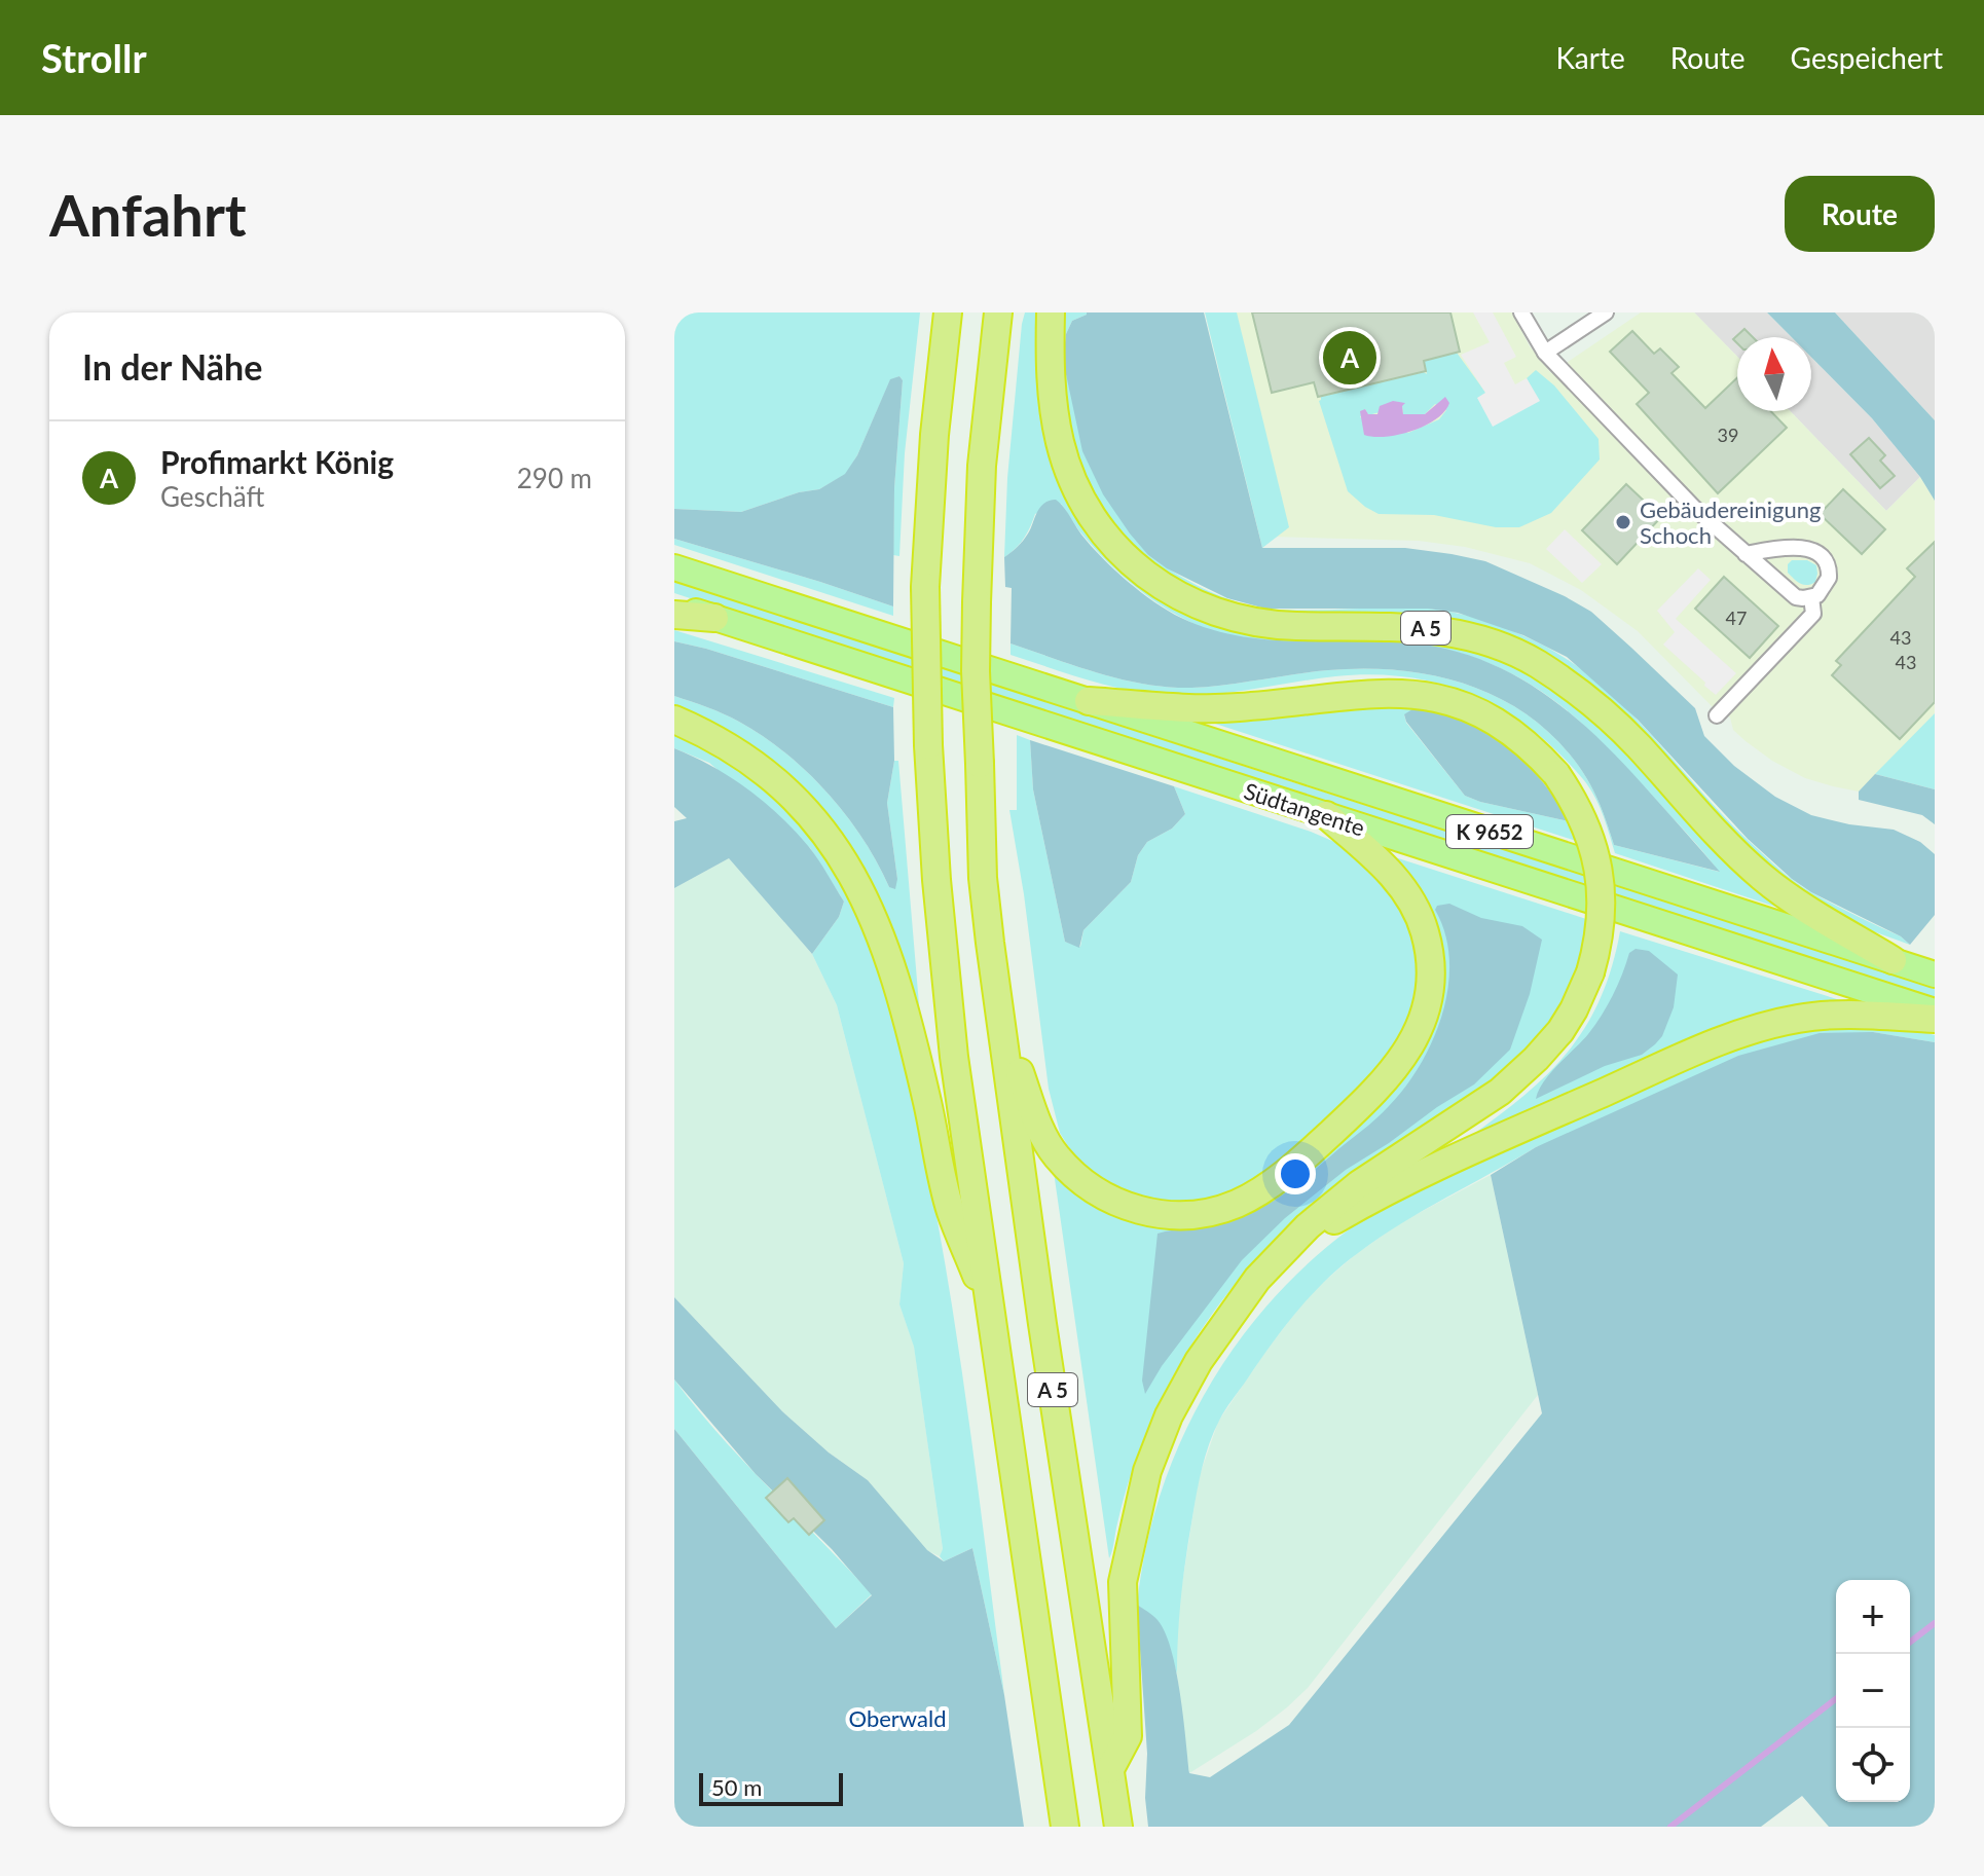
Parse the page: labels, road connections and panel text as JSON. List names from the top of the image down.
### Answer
{
  "streets": {
    "highway": ["A 5", "Südtangente", "K 9652"]
  },
  "crossings": [
    ["A 5", "Südtangente"],
    ["Südtangente", "K 9652"]
  ],
  "parks": ["Oberwald"],
  "places": ["Gebäudereinigung Schoch"],
  "house_numbers": [
    "39",
    "47",
    "43",
    "43"
  ],
  "scale_bar": "50 m",
  "north": "top",
  "page": {
    "header": "Strollr",
    "nav": ["Karte", "Route", "Gespeichert"],
    "buttons": "Route",
    "title": "Anfahrt",
    "heading": "In der Nähe",
    "pins": "A",
    "list": [
      {
        "mark": "A",
        "name": "Profimarkt König",
        "note": "Geschäft",
        "value": "290 m"
      }
    ],
    "map_buttons": ["+", "−"],
    "scale": "50 m"
  }
}
